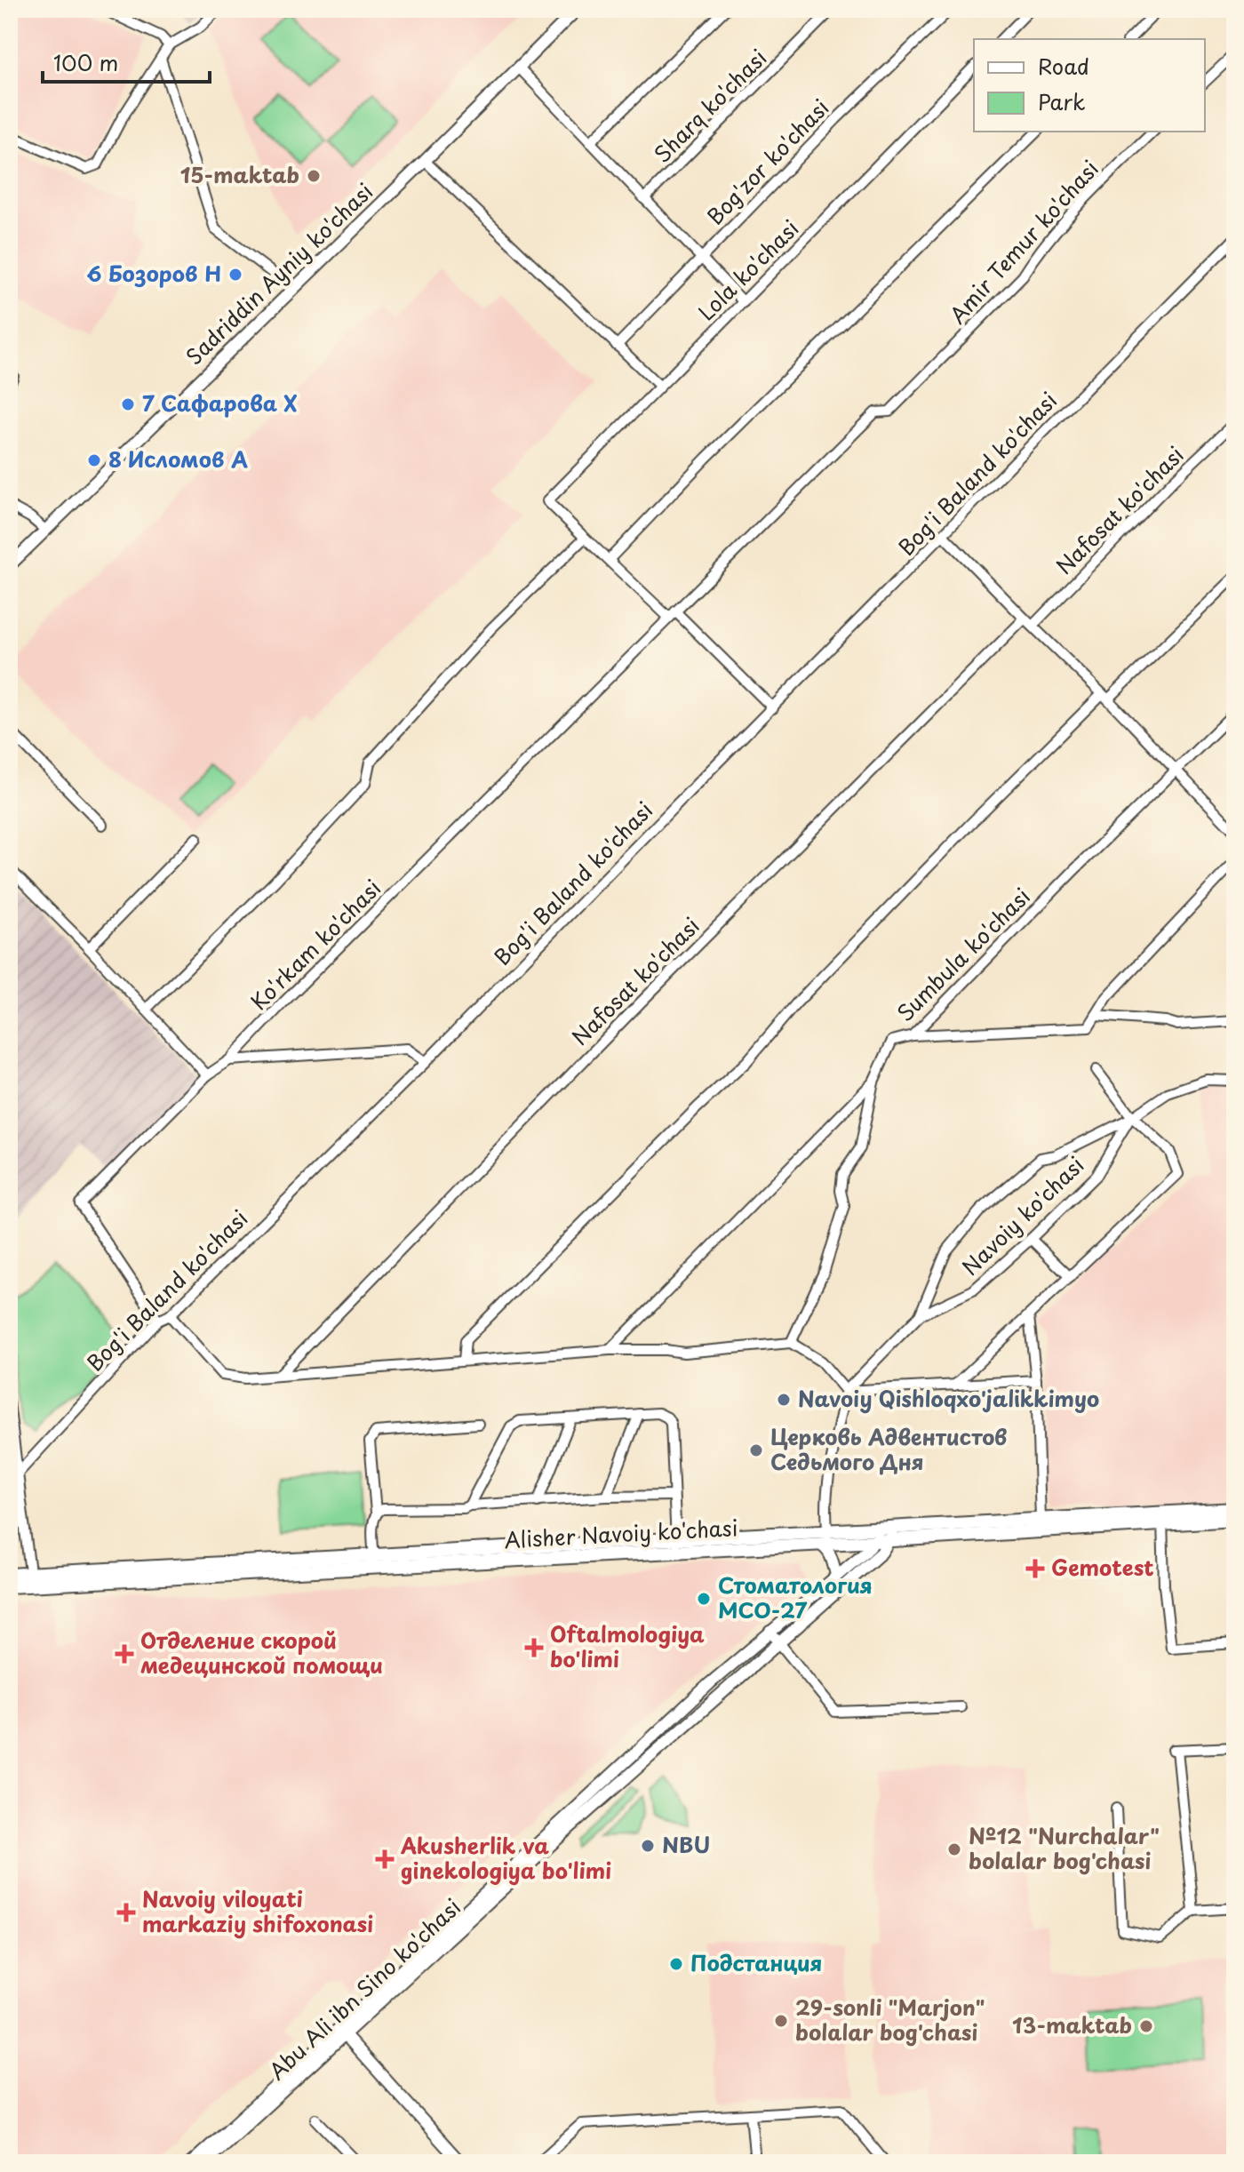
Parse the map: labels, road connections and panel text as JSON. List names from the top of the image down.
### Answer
{
  "streets": {
    "main road": ["Alisher Navoiy ko'chasi"],
    "street": [
      "Sharq ko'chasi",
      "Bog'zor ko'chasi",
      "Amir Temur ko'chasi",
      "Lola ko'chasi",
      "Sadriddin Ayniy ko'chasi",
      "Bog'i Baland ko'chasi",
      "Nafosat ko'chasi",
      "Ko'rkam ko'chasi",
      "Sumbula ko'chasi",
      "Navoiy ko'chasi",
      "Abu Ali ibn Sino ko'chasi"
    ]
  },
  "crossings": [
    ["Amir Temur ko'chasi", "Ko'rkam ko'chasi"],
    ["Bog'i Baland ko'chasi", "Ko'rkam ko'chasi"],
    ["Alisher Navoiy ko'chasi", "Abu Ali ibn Sino ko'chasi"]
  ],
  "places": {
    "other": [
      "15-maktab",
      "6 Бозоров Н",
      "7 Сафарова Х",
      "8 Исломов А",
      "Navoiy Qishloqxo'jalikkimyo",
      "Церковь Адвентистов Седьмого Дня",
      "Стоматология МСО-27",
      "NBU",
      "№12 \"Nurchalar\" bolalar bog'chasi",
      "Подстанция",
      "29-sonli \"Marjon\" bolalar bog'chasi",
      "13-maktab"
    ],
    "health": [
      "Gemotest",
      "Oftalmologiya bo'limi",
      "Отделение скорой медецинской помощи",
      "Akusherlik va ginekologiya bo'limi",
      "Navoiy viloyati markaziy shifoxonasi"
    ]
  },
  "legend": ["Road", "Park"],
  "scale_bar": "100 m"
}
